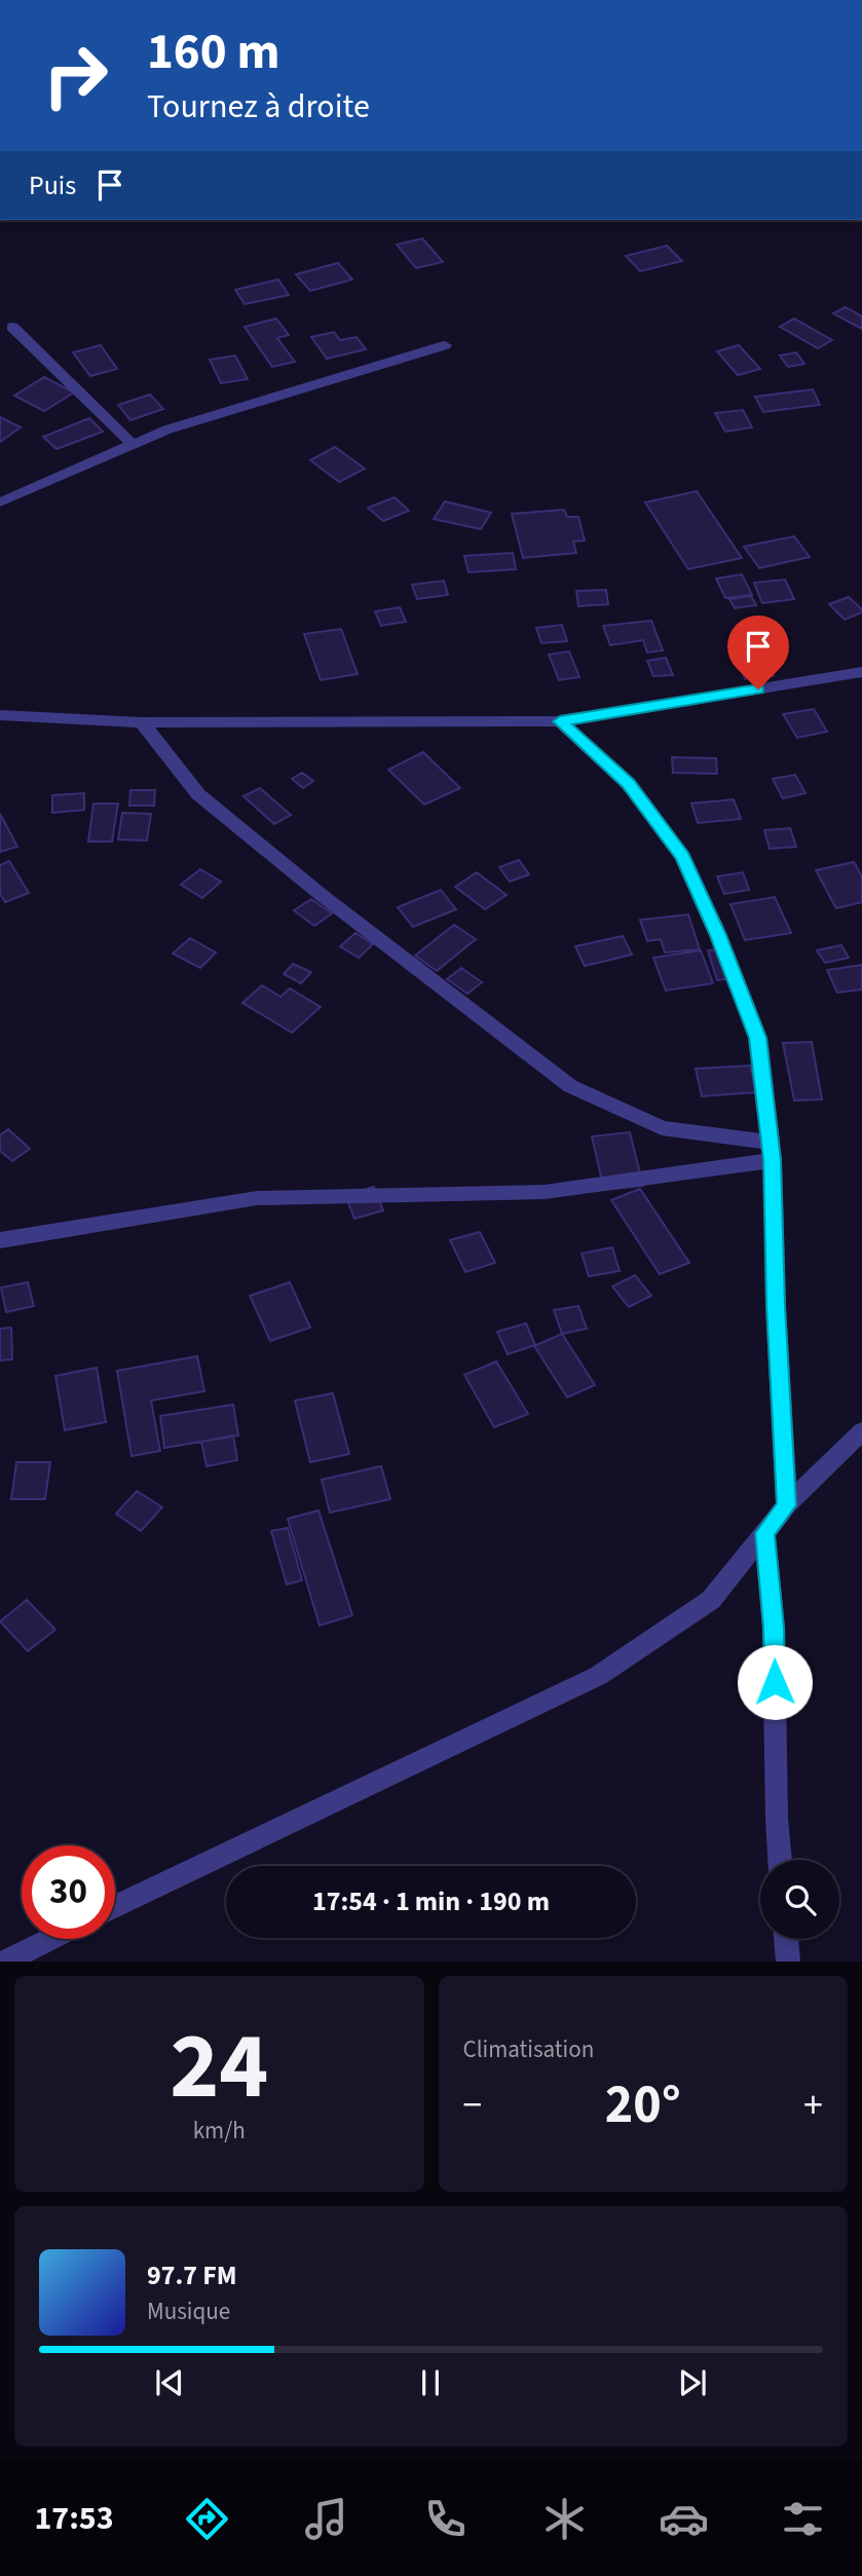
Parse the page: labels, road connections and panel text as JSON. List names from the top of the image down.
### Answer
{
  "page": {
    "turn": ["160 m", "Tournez à droite"],
    "then": "Puis",
    "limit": "30",
    "trip": "17:54 · 1 min · 190 m",
    "tile": [
      ["24", "km/h"],
      "Climatisation"
    ],
    "heat": ["−", "20°", "+"],
    "song": ["97.7 FM", "Musique"],
    "tabs": "17:53"
  }
}
